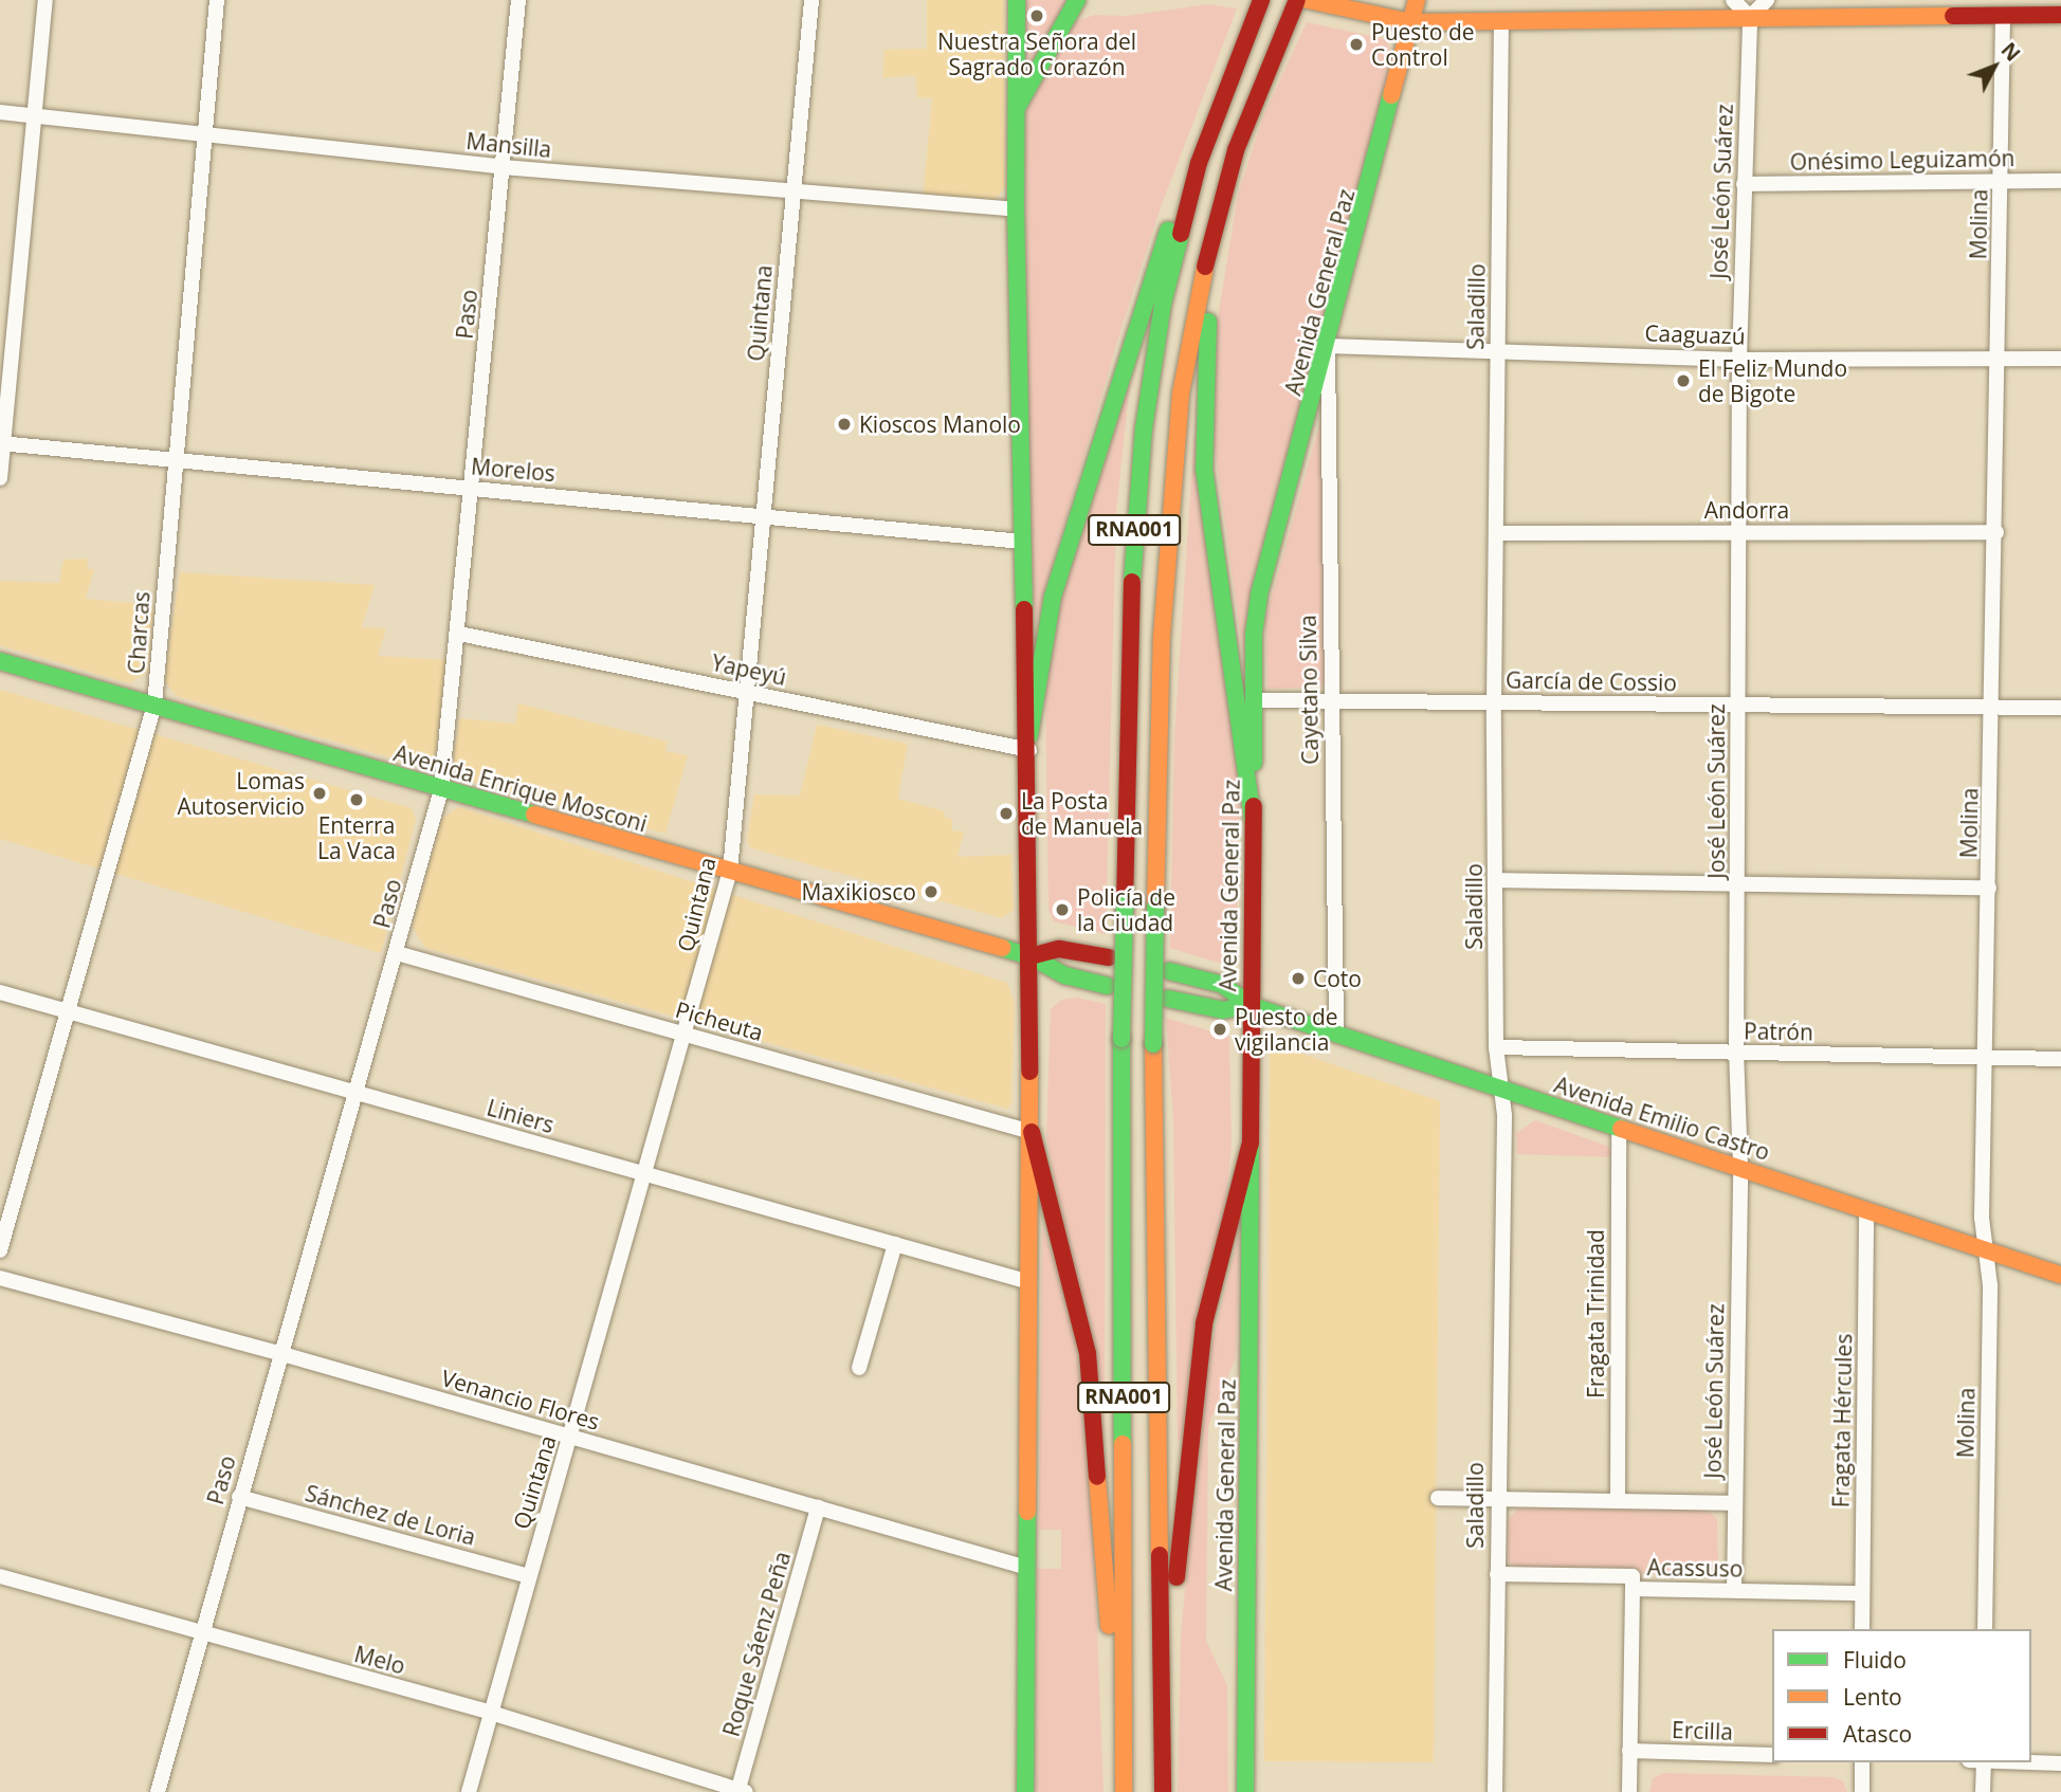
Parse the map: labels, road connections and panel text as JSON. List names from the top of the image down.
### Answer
{
  "streets": {
    "main road": [
      "Avenida General Paz",
      "RNA001",
      "Avenida Enrique Mosconi",
      "Avenida Emilio Castro"
    ],
    "street": [
      "Mansilla",
      "Onésimo Leguizamón",
      "José León Suárez",
      "Molina",
      "Saladillo",
      "Quintana",
      "Paso",
      "Caaguazú",
      "Morelos",
      "Andorra",
      "Charcas",
      "Yapeyú",
      "García de Cossio",
      "Cayetano Silva",
      "Picheuta",
      "Patrón",
      "Liniers",
      "Fragata Trinidad",
      "Venancio Flores",
      "Fragata Hércules",
      "Sánchez de Loria",
      "Acassuso",
      "Roque Sáenz Peña",
      "Melo",
      "Ercilla"
    ]
  },
  "crossings": [
    ["Mansilla", "Quintana"],
    ["Mansilla", "Paso"],
    ["Mansilla", "Charcas"],
    ["Onésimo Leguizamón", "José León Suárez"],
    ["Onésimo Leguizamón", "Molina"],
    ["José León Suárez", "Caaguazú"],
    ["José León Suárez", "Andorra"],
    ["José León Suárez", "García de Cossio"],
    ["José León Suárez", "Patrón"],
    ["José León Suárez", "Avenida Emilio Castro"],
    ["José León Suárez", "Acassuso"],
    ["Molina", "Caaguazú"],
    ["Molina", "Andorra"],
    ["Molina", "García de Cossio"],
    ["Molina", "Patrón"],
    ["Molina", "Avenida Emilio Castro"],
    ["Avenida General Paz", "Caaguazú"],
    ["Avenida General Paz", "García de Cossio"],
    ["Avenida General Paz", "Cayetano Silva"],
    ["Avenida General Paz", "Avenida Emilio Castro"],
    ["Saladillo", "Caaguazú"],
    ["Saladillo", "Andorra"],
    ["Saladillo", "García de Cossio"],
    ["Saladillo", "Patrón"],
    ["Saladillo", "Avenida Emilio Castro"],
    ["Saladillo", "Acassuso"],
    ["Quintana", "Morelos"],
    ["Quintana", "Yapeyú"],
    ["Quintana", "Avenida Enrique Mosconi"],
    ["Quintana", "Picheuta"],
    ["Quintana", "Liniers"],
    ["Quintana", "Venancio Flores"],
    ["Quintana", "Sánchez de Loria"],
    ["Quintana", "Melo"],
    ["Paso", "Morelos"],
    ["Paso", "Yapeyú"],
    ["Paso", "Avenida Enrique Mosconi"],
    ["Paso", "Picheuta"],
    ["Paso", "Liniers"],
    ["Paso", "Venancio Flores"],
    ["Paso", "Sánchez de Loria"],
    ["Paso", "Melo"],
    ["Caaguazú", "Cayetano Silva"],
    ["Morelos", "Charcas"],
    ["Charcas", "Avenida Enrique Mosconi"],
    ["Charcas", "Liniers"],
    ["García de Cossio", "Cayetano Silva"],
    ["Cayetano Silva", "Avenida Emilio Castro"],
    ["Avenida Emilio Castro", "Fragata Trinidad"],
    ["Avenida Emilio Castro", "Fragata Hércules"],
    ["Venancio Flores", "Roque Sáenz Peña"],
    ["Fragata Hércules", "Acassuso"],
    ["Roque Sáenz Peña", "Melo"]
  ],
  "places": [
    "Nuestra Señora del Sagrado Corazón",
    "Puesto de Control",
    "El Feliz Mundo de Bigote",
    "Kioscos Manolo",
    "Lomas Autoservicio",
    "Enterra La Vaca",
    "La Posta de Manuela",
    "Maxikiosco",
    "Policía de la Ciudad",
    "Coto",
    "Puesto de vigilancia"
  ],
  "legend": ["Fluido", "Lento", "Atasco"],
  "north": "top right"
}
